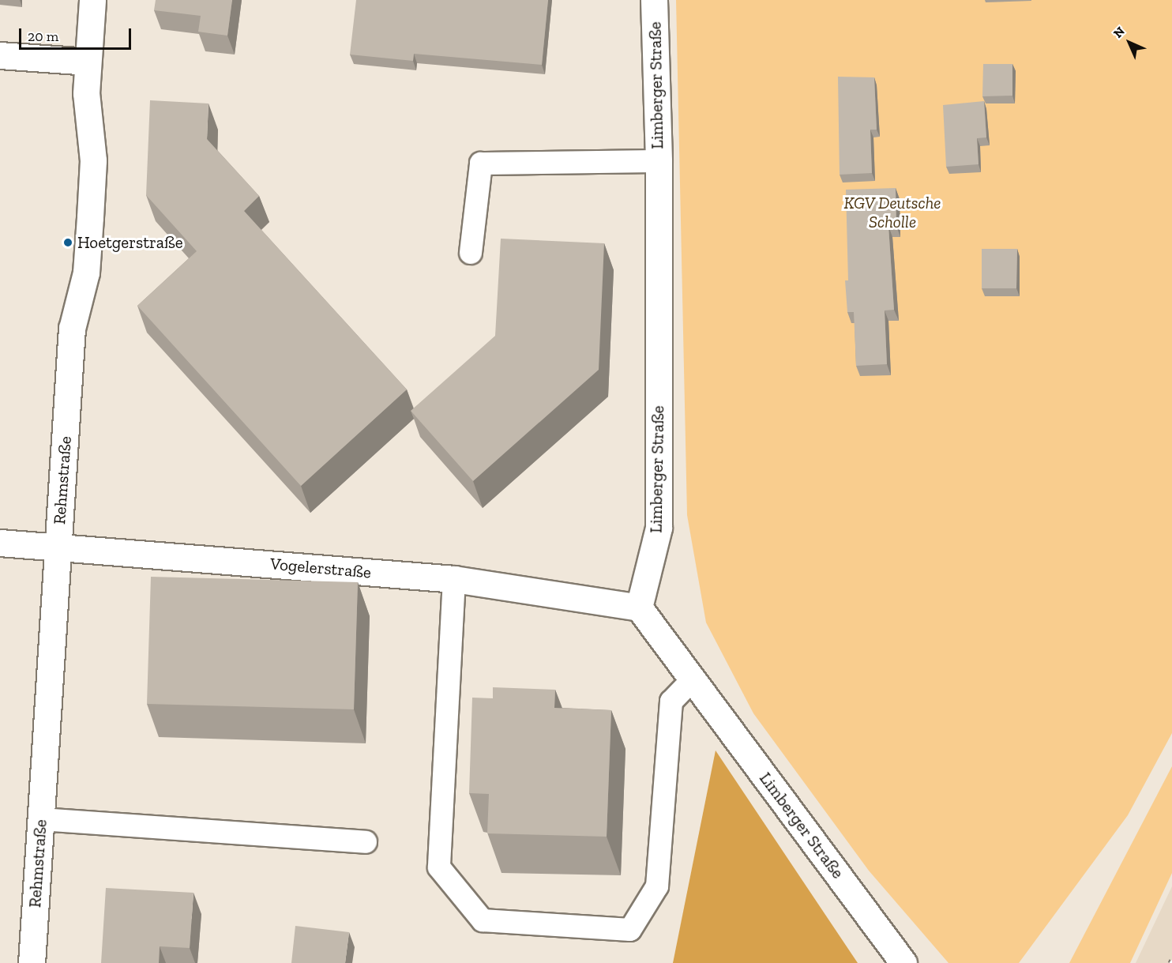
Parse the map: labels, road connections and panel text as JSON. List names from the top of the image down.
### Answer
{
  "streets": {
    "street": ["Limberger Straße", "Rehmstraße", "Vogelerstraße"]
  },
  "crossings": [
    ["Limberger Straße", "Vogelerstraße"],
    ["Rehmstraße", "Vogelerstraße"]
  ],
  "parks": ["KGV Deutsche Scholle"],
  "places": ["Hoetgerstraße"],
  "scale_bar": "20 m",
  "north": "top left"
}
